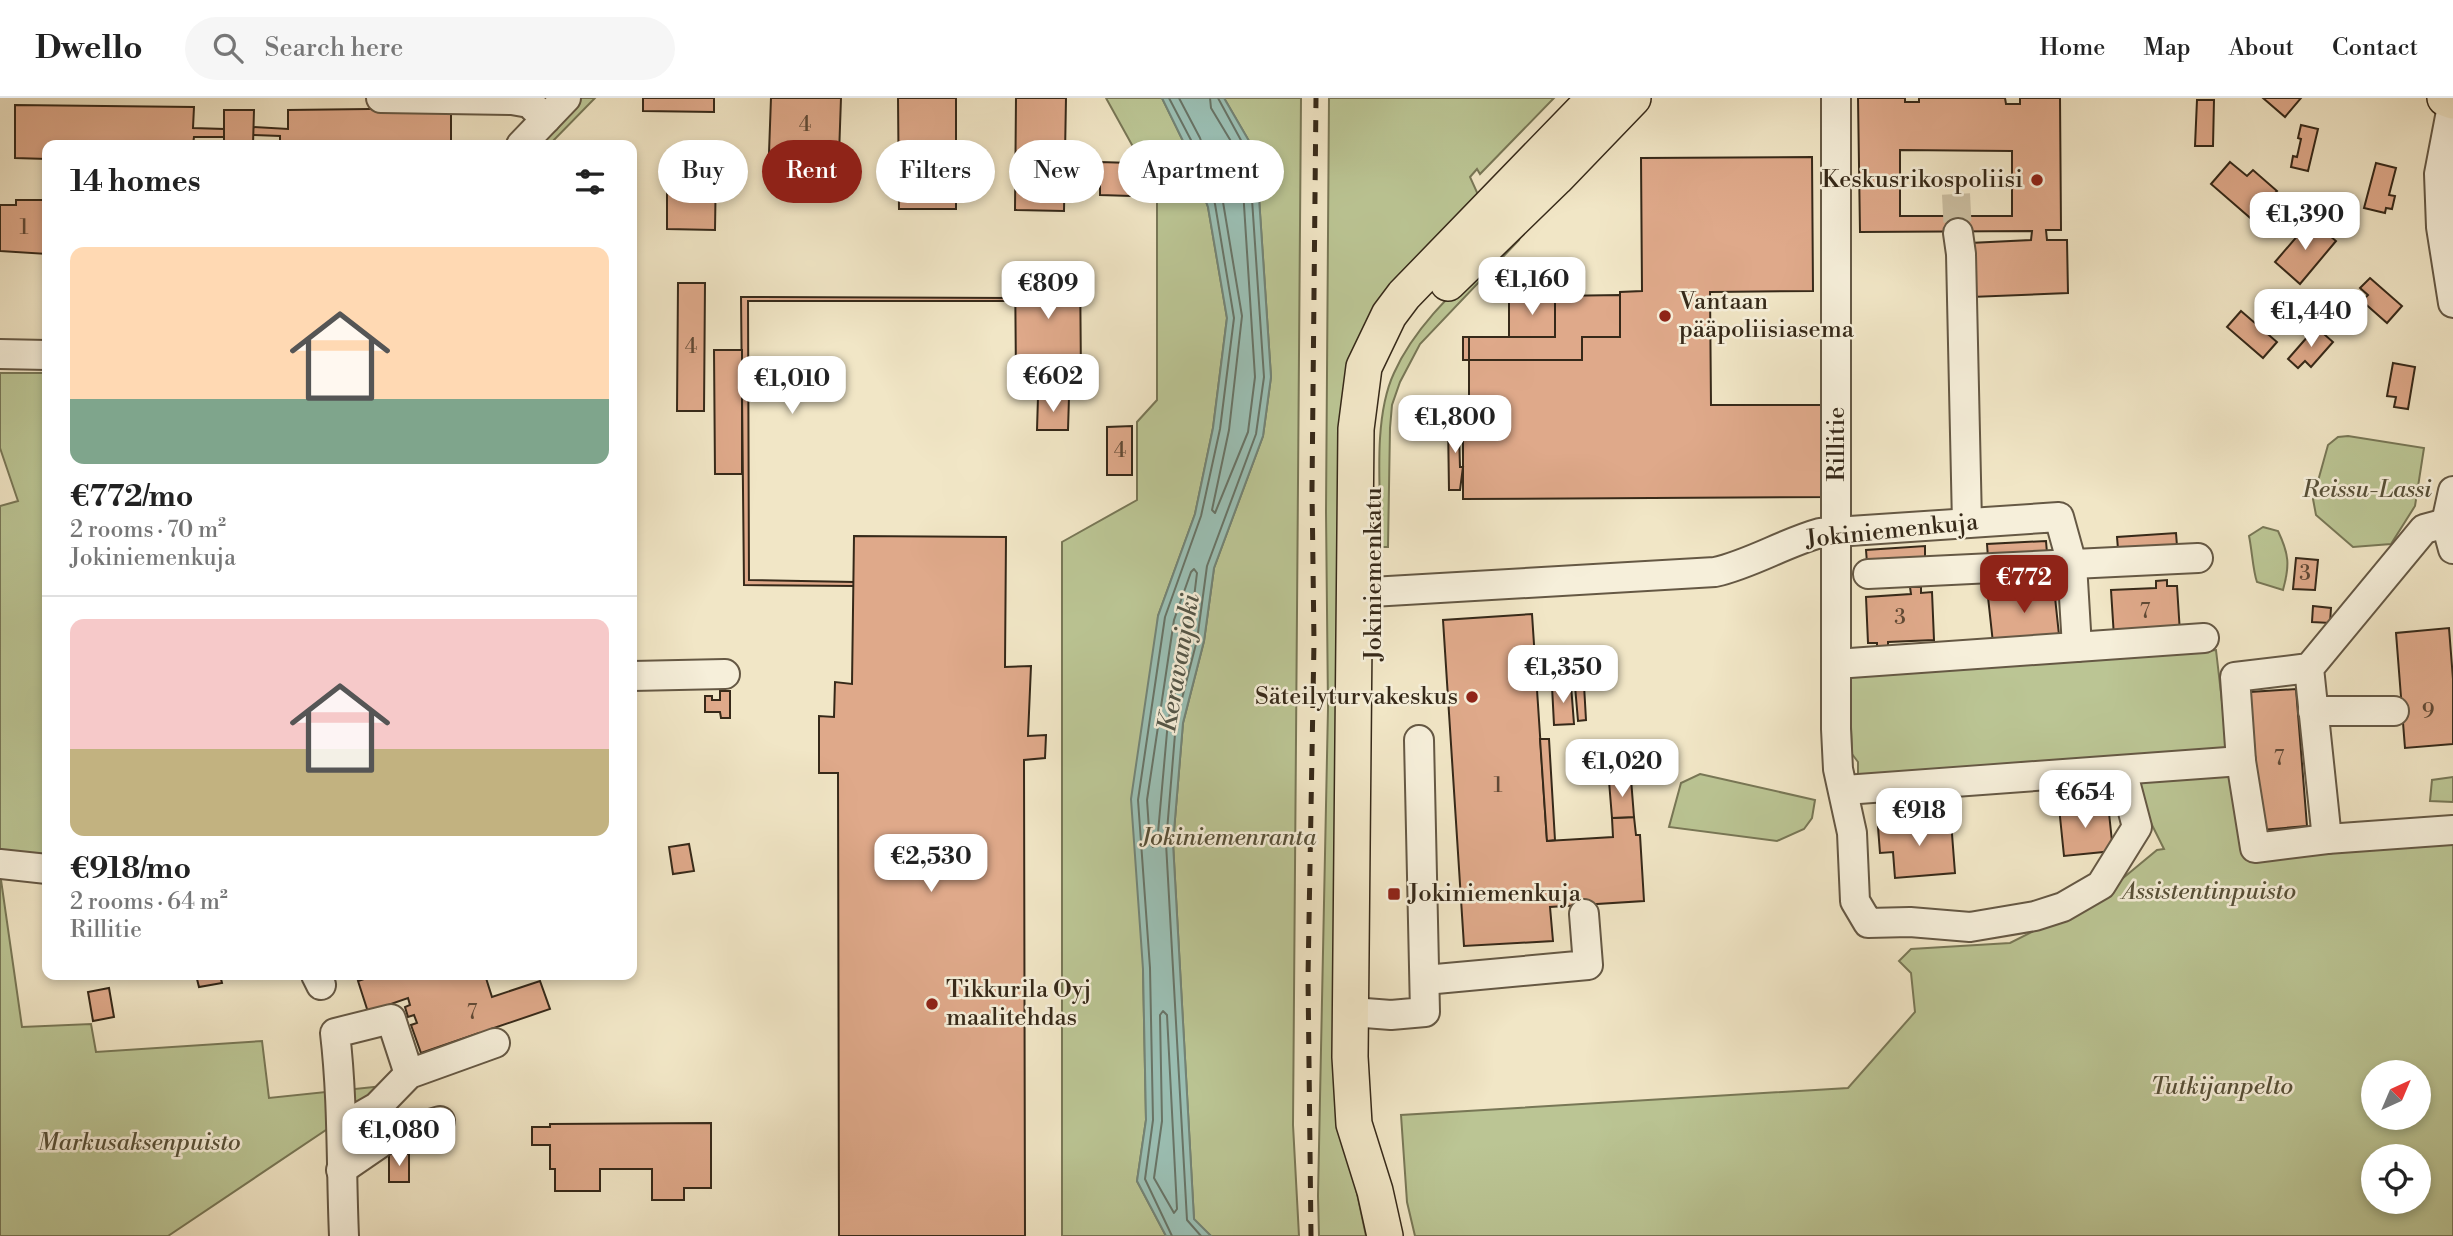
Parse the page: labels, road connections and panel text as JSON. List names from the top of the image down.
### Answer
{
  "streets": {
    "main road": ["Jokiniemenkatu"],
    "street": ["Rillitie", "Jokiniemenkuja"]
  },
  "crossings": [
    ["Rillitie", "Jokiniemenkuja"],
    ["Jokiniemenkuja", "Jokiniemenkatu"]
  ],
  "water": ["Keravanjoki"],
  "parks": [
    "Reissu-Lassi",
    "Jokiniemenranta",
    "Assistentinpuisto",
    "Tutkijanpelto",
    "Markusaksenpuisto"
  ],
  "places": {
    "other": [
      "Keskusrikospoliisi",
      "Vantaan pääpoliisiasema",
      "Säteilyturvakeskus",
      "Tikkurila Oyj maalitehdas"
    ],
    "transit": ["Jokiniemenkuja"]
  },
  "house_numbers": [
    "4",
    "1",
    "4",
    "4",
    "3",
    "7",
    "3",
    "9",
    "7",
    "1",
    "7"
  ],
  "north": "top right",
  "page": {
    "header": "Dwello",
    "search": "Search here",
    "nav": [
      "Home",
      "Map",
      "About",
      "Contact"
    ],
    "chip": [
      "Buy",
      "Rent",
      "Filters",
      "New",
      "Apartment"
    ],
    "heading": "14 homes",
    "price": [
      "€1,390",
      "€1,160",
      "€809",
      "€1,440",
      "€602",
      "€1,010",
      "€1,800",
      "€772",
      "€1,350",
      "€1,020",
      "€654",
      "€918",
      "€2,530",
      "€1,080"
    ],
    "list": [
      {
        "name": "€772/mo",
        "note": "2 rooms · 70 m² · Jokiniemenkuja"
      },
      {
        "name": "€918/mo",
        "note": "2 rooms · 64 m² · Rillitie"
      }
    ]
  }
}
